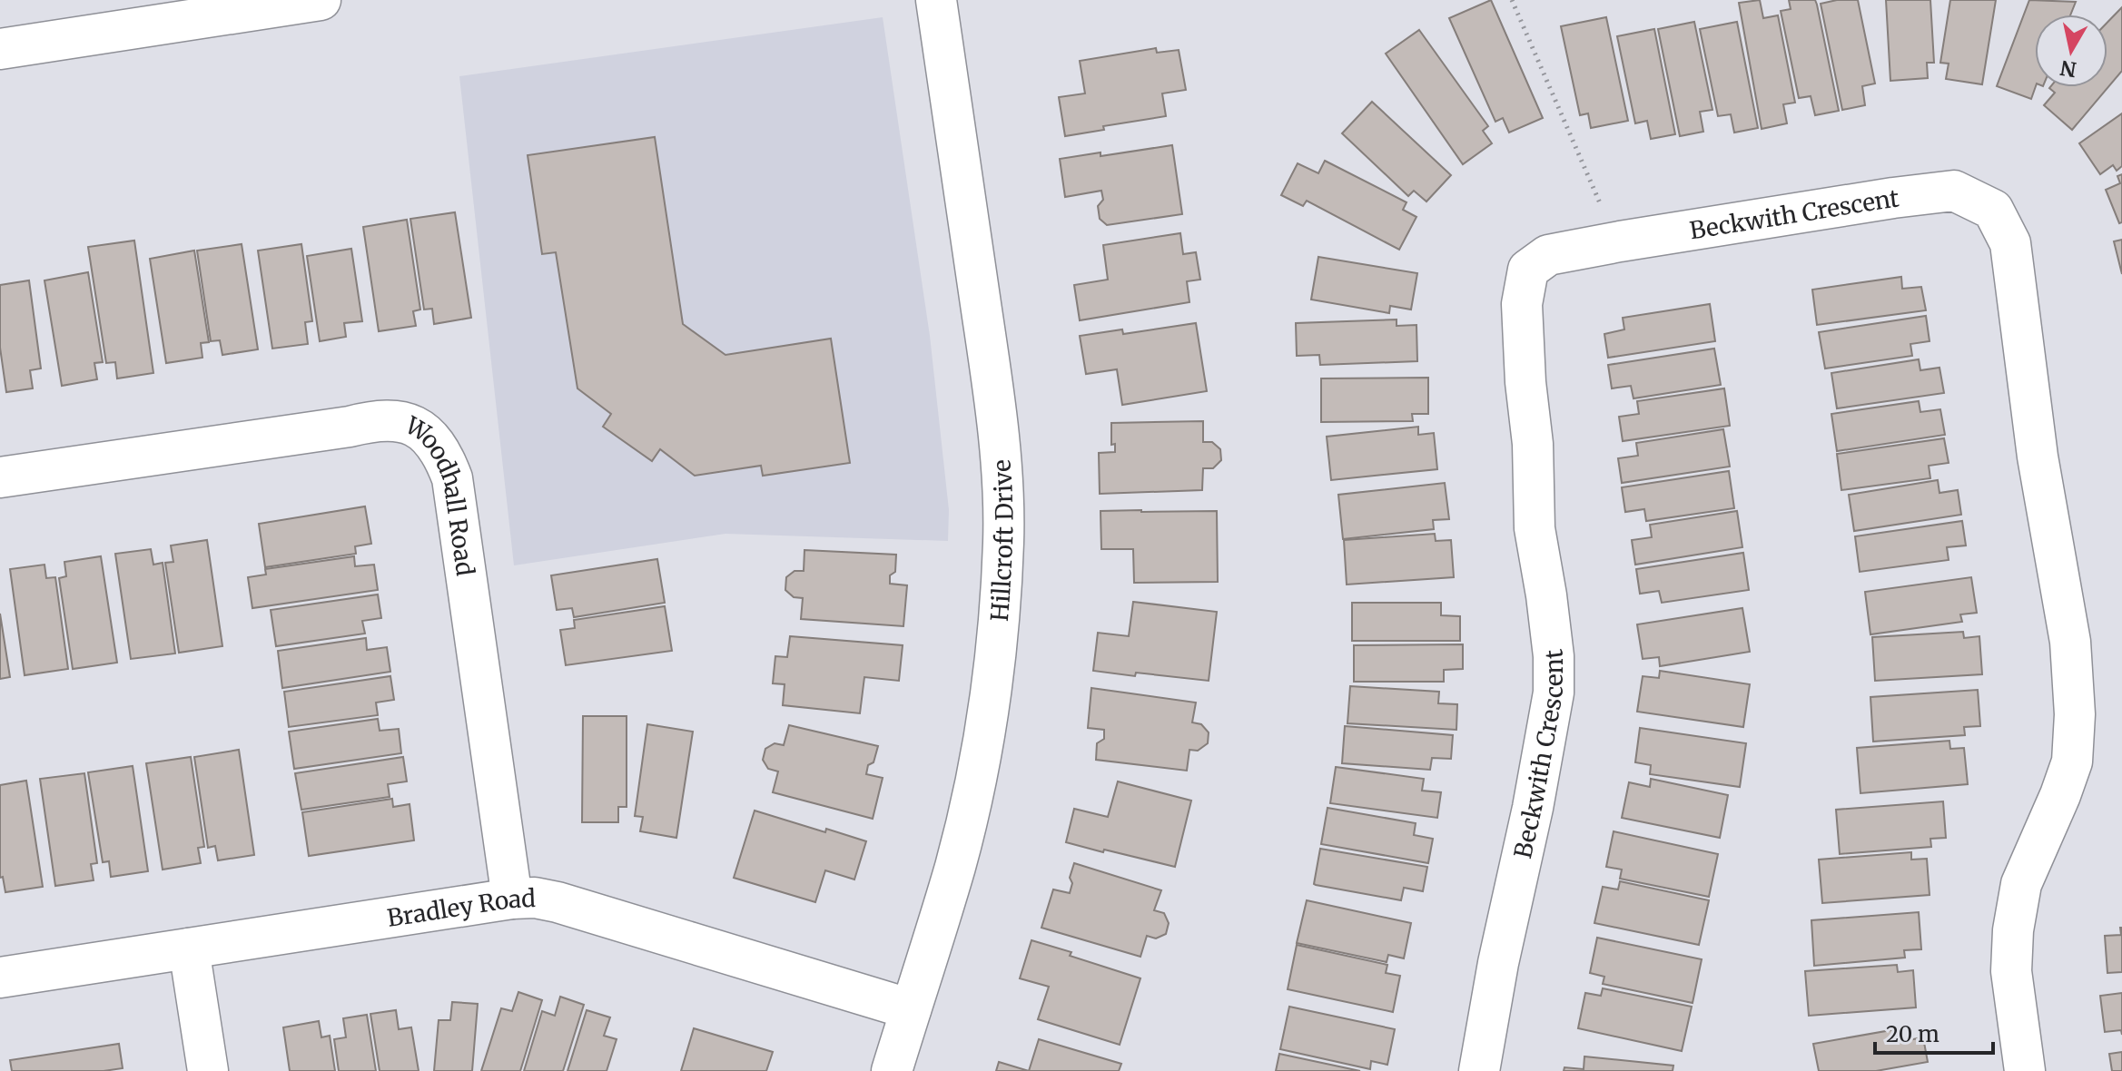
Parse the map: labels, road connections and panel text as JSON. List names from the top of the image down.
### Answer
{
  "streets": {
    "street": [
      "Beckwith Crescent",
      "Woodhall Road",
      "Hillcroft Drive",
      "Bradley Road"
    ]
  },
  "crossings": [
    ["Woodhall Road", "Bradley Road"],
    ["Hillcroft Drive", "Bradley Road"]
  ],
  "scale_bar": "20 m",
  "north": "bottom"
}
